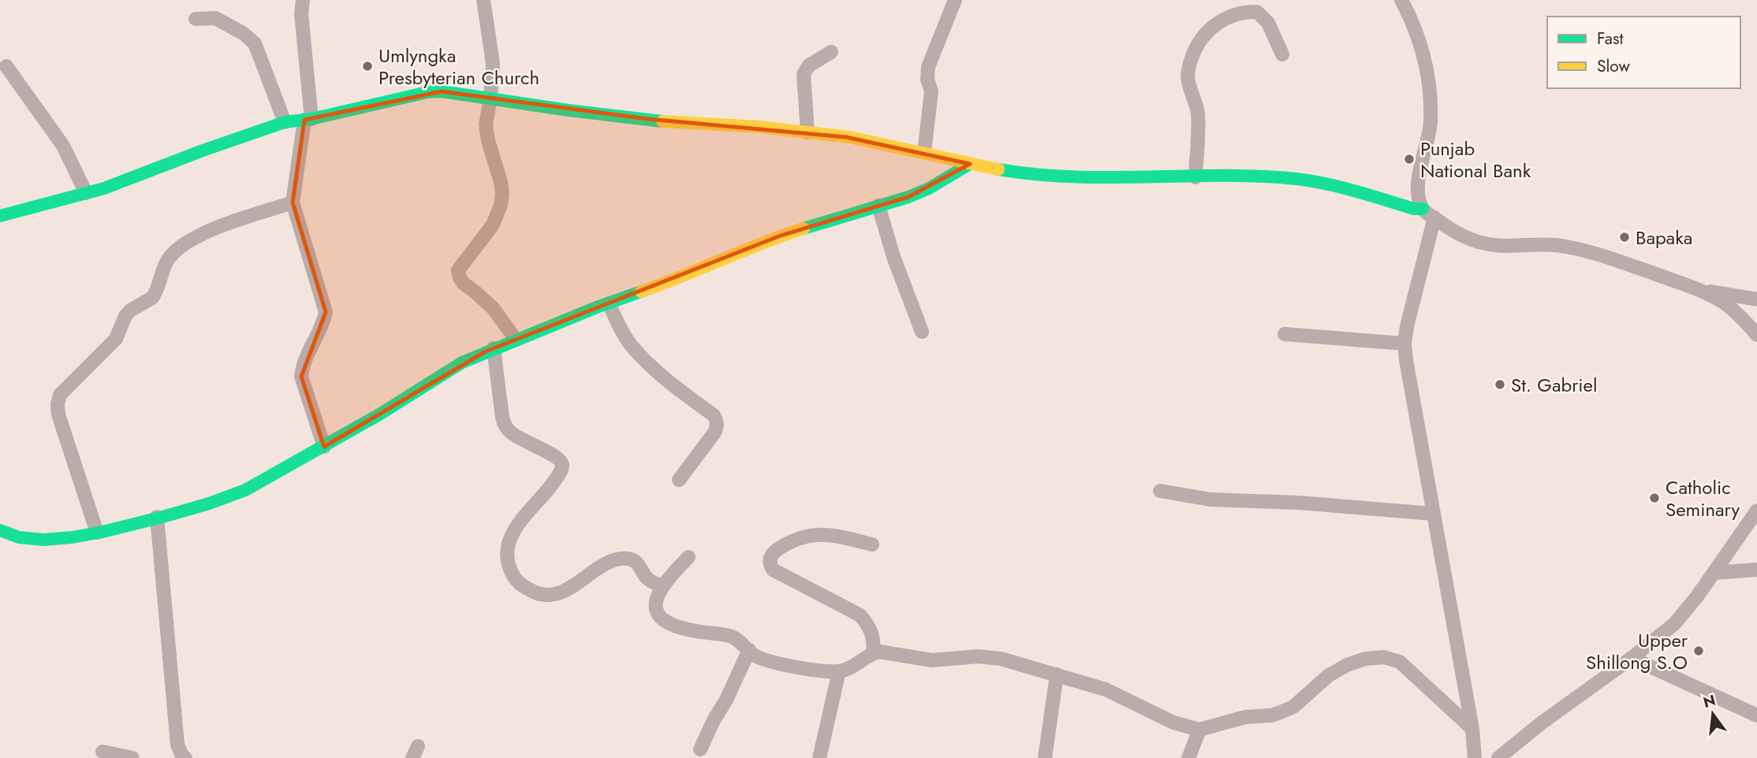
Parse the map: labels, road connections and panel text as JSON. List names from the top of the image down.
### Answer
{
  "places": [
    "Umlyngka Presbyterian Church",
    "Punjab National Bank",
    "Bapaka",
    "St. Gabriel",
    "Catholic Seminary",
    "Upper Shillong S.O"
  ],
  "legend": ["Fast", "Slow"],
  "north": "top"
}
